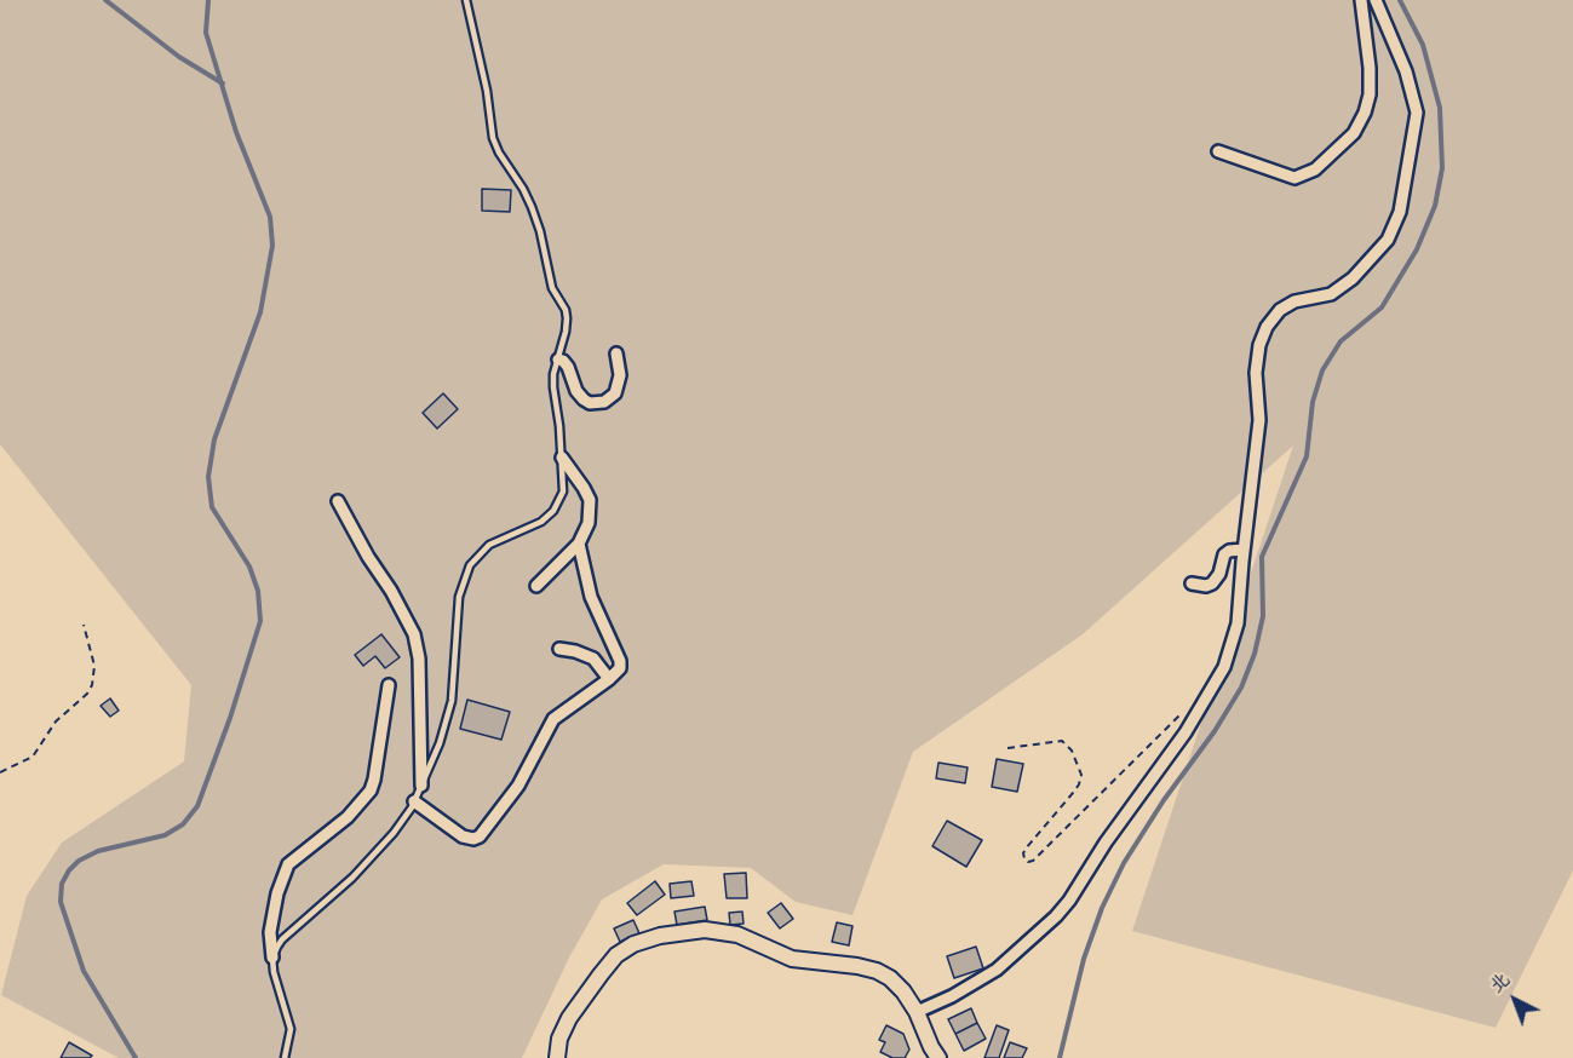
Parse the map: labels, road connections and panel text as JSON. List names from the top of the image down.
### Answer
{
  "north": "top left"
}
